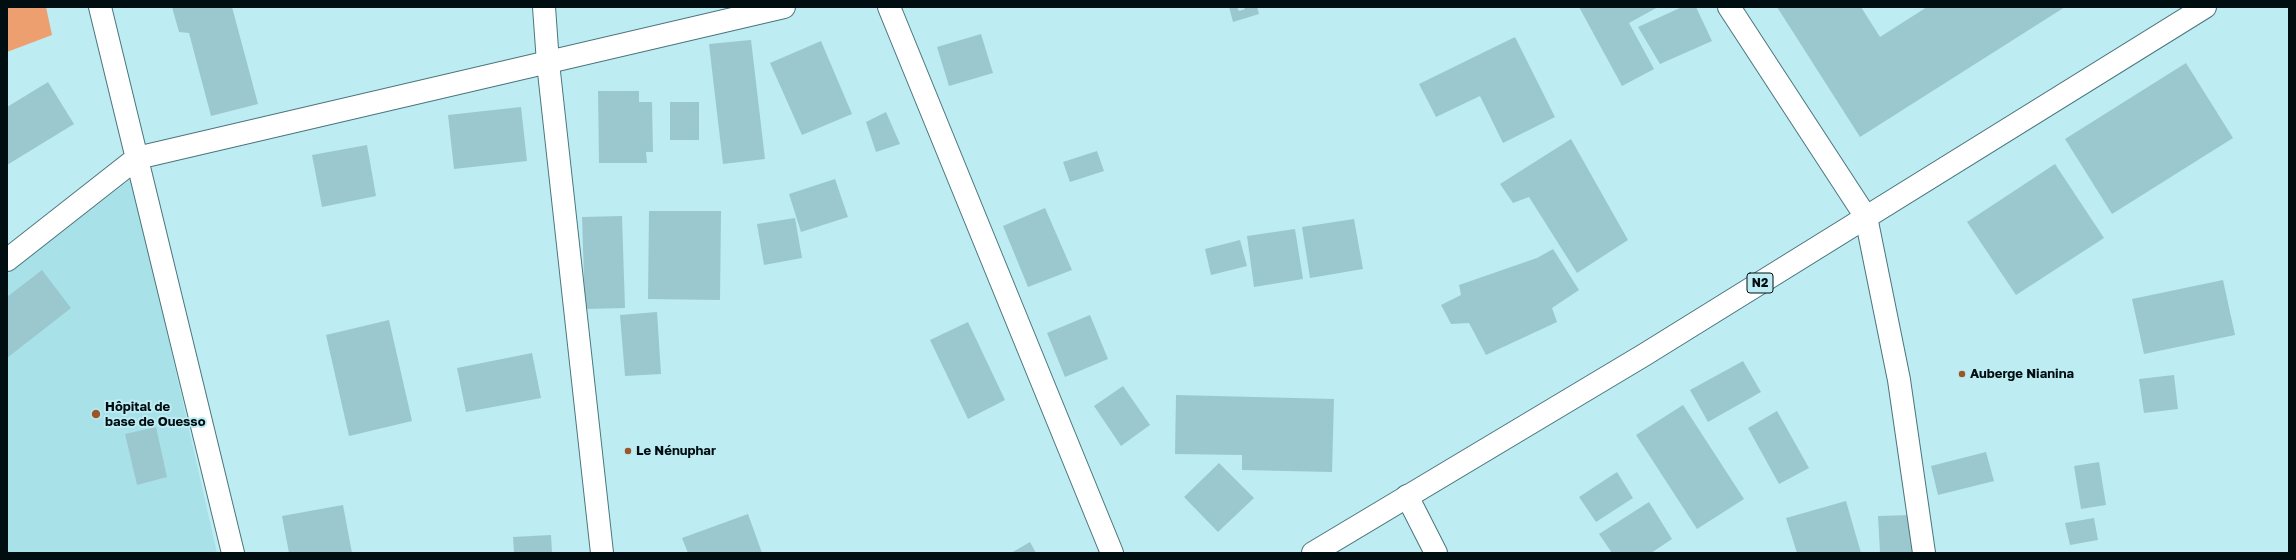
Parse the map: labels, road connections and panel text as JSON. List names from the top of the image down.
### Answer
{
  "streets": {
    "main road": ["N2"]
  },
  "places": ["Auberge Nianina", "Hôpital de base de Ouesso", "Le Nénuphar"]
}
